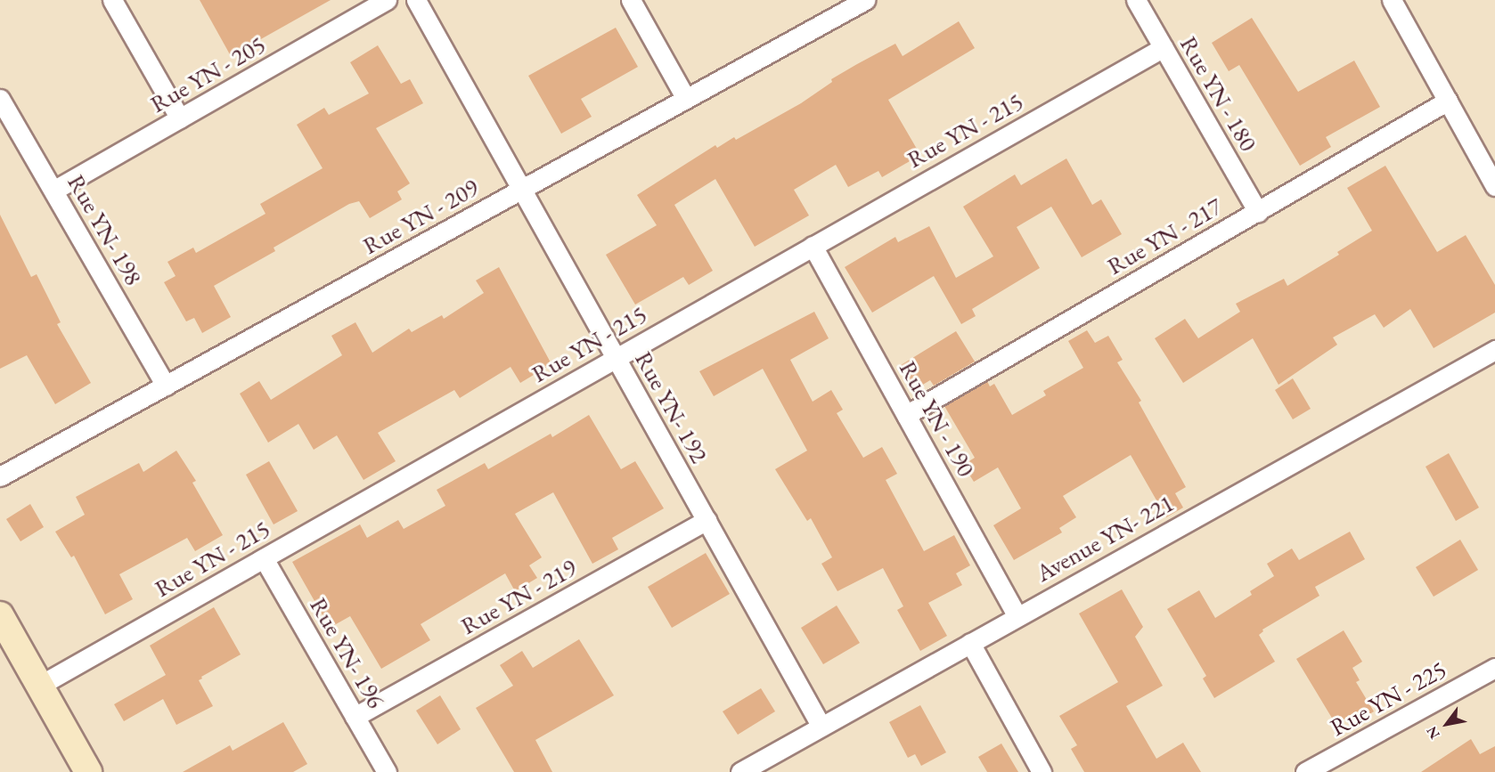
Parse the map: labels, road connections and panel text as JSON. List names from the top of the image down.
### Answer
{
  "streets": {
    "street": [
      "Rue YN - 205",
      "Rue YN - 180",
      "Rue YN - 215",
      "Rue YN - 209",
      "Rue YN- 198",
      "Rue YN - 217",
      "Rue YN- 192",
      "Rue YN - 190",
      "Avenue YN- 221",
      "Rue YN - 219",
      "Rue YN- 196",
      "Rue YN - 225"
    ]
  },
  "crossings": [
    ["Rue YN - 205", "Rue YN- 198"],
    ["Rue YN - 180", "Rue YN - 215"],
    ["Rue YN - 180", "Rue YN - 217"],
    ["Rue YN - 215", "Rue YN- 192"],
    ["Rue YN - 215", "Rue YN - 190"],
    ["Rue YN - 215", "Rue YN- 196"],
    ["Rue YN - 209", "Rue YN- 198"],
    ["Rue YN - 209", "Rue YN- 192"],
    ["Rue YN - 217", "Rue YN - 190"],
    ["Rue YN- 192", "Avenue YN- 221"],
    ["Rue YN- 192", "Rue YN - 219"],
    ["Rue YN - 190", "Avenue YN- 221"],
    ["Rue YN - 219", "Rue YN- 196"]
  ],
  "north": "bottom left"
}
